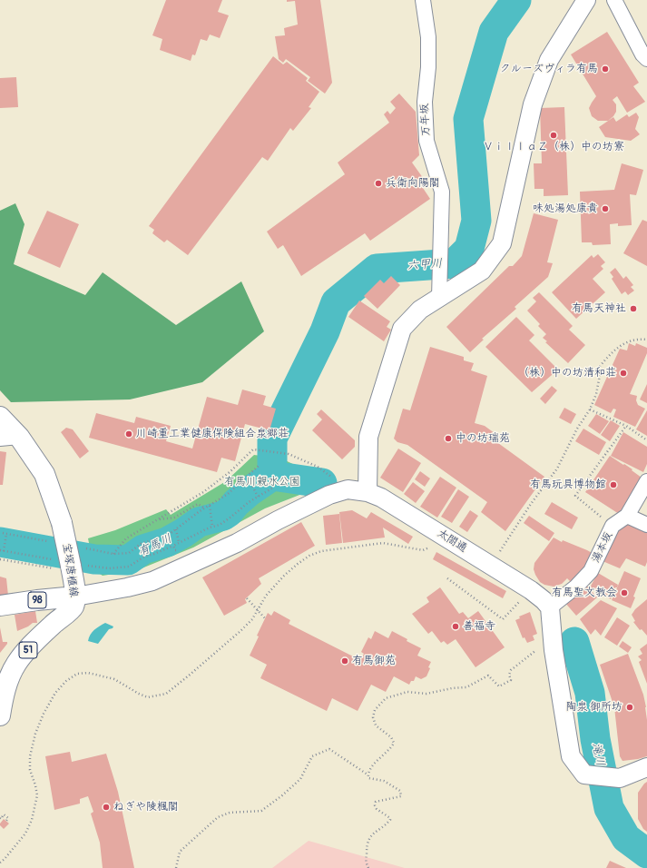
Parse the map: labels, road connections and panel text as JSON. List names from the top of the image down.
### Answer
{
  "streets": {
    "main road": ["宝塚唐櫃線", "98", "51"],
    "street": ["万年坂", "太閤通", "湯本坂"]
  },
  "crossings": [
    ["太閤通", "湯本坂"],
    ["宝塚唐櫃線", "98"]
  ],
  "water": ["六甲川", "有馬川", "滝川"],
  "parks": ["有馬川親水公園"],
  "places": [
    "クルーズヴィラ有馬",
    "ＶｉｌｌａＺ（株）中の坊寮",
    "兵衛向陽閣",
    "味処湯処康貴",
    "有馬天神社",
    "（株）中の坊清和荘",
    "川崎重工業健康保険組合泉郷荘",
    "中の坊瑞苑",
    "有馬玩具博物館",
    "有馬聖文教会",
    "善福寺",
    "有馬御苑",
    "陶泉 御所坊",
    "ねぎや陵楓閣"
  ]
}
